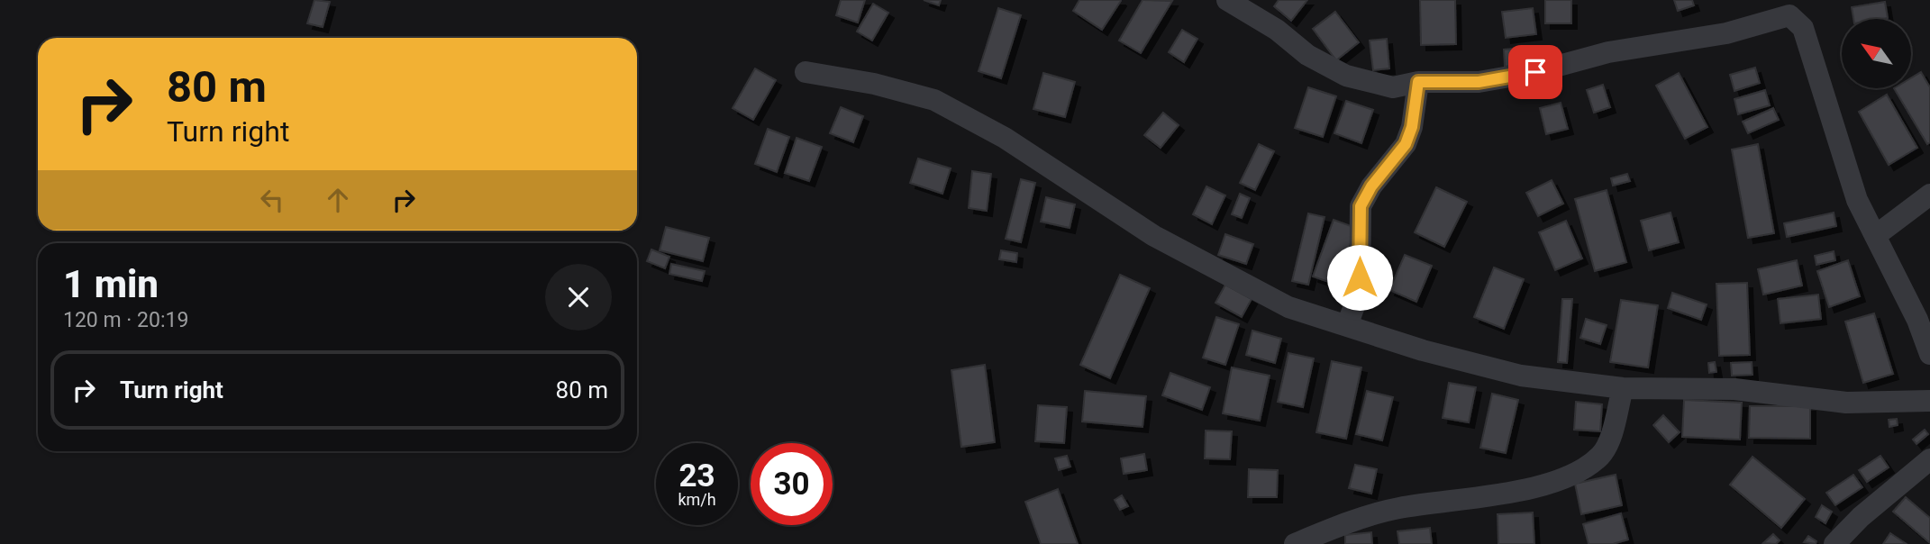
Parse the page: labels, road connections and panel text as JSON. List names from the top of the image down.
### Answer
{
  "north": "top left",
  "page": {
    "turn": ["80 m", "Turn right"],
    "heading": ["1 min", "120 m · 20:19"],
    "list": [
      {
        "name": "Turn right",
        "value": "80 m"
      }
    ],
    "speed": "23 km/h",
    "limit": "30"
  }
}
